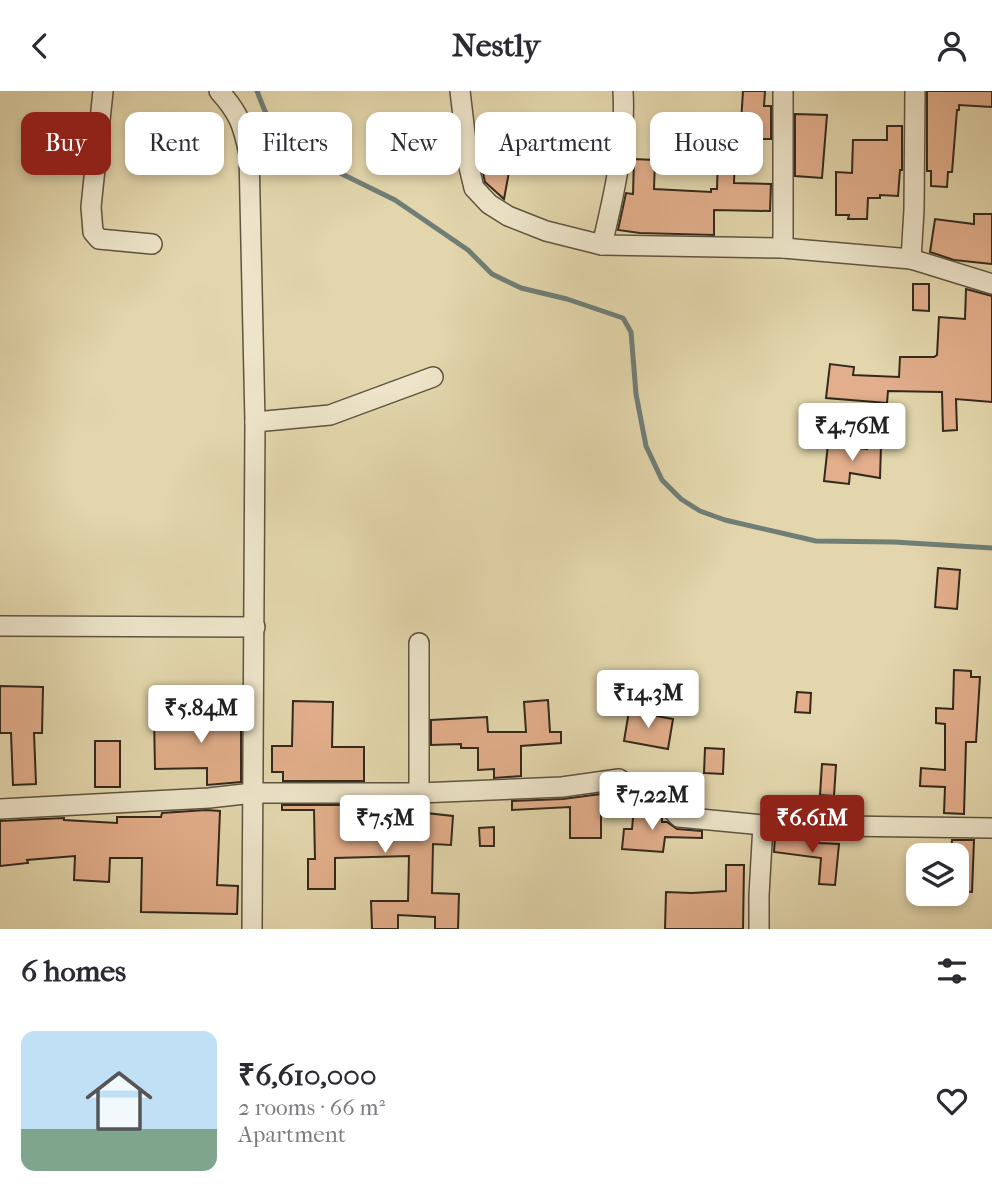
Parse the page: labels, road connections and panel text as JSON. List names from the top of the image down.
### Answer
{
  "page": {
    "header": "Nestly",
    "chip": [
      "Buy",
      "Rent",
      "Filters",
      "New",
      "Apartment",
      "House"
    ],
    "price": [
      "₹4.76M",
      "₹14.3M",
      "₹5.84M",
      "₹7.22M",
      "₹7.5M",
      "₹6.61M"
    ],
    "heading": "6 homes",
    "list": [
      {
        "name": "₹6,610,000",
        "note": "2 rooms · 66 m² · Apartment"
      }
    ]
  }
}
